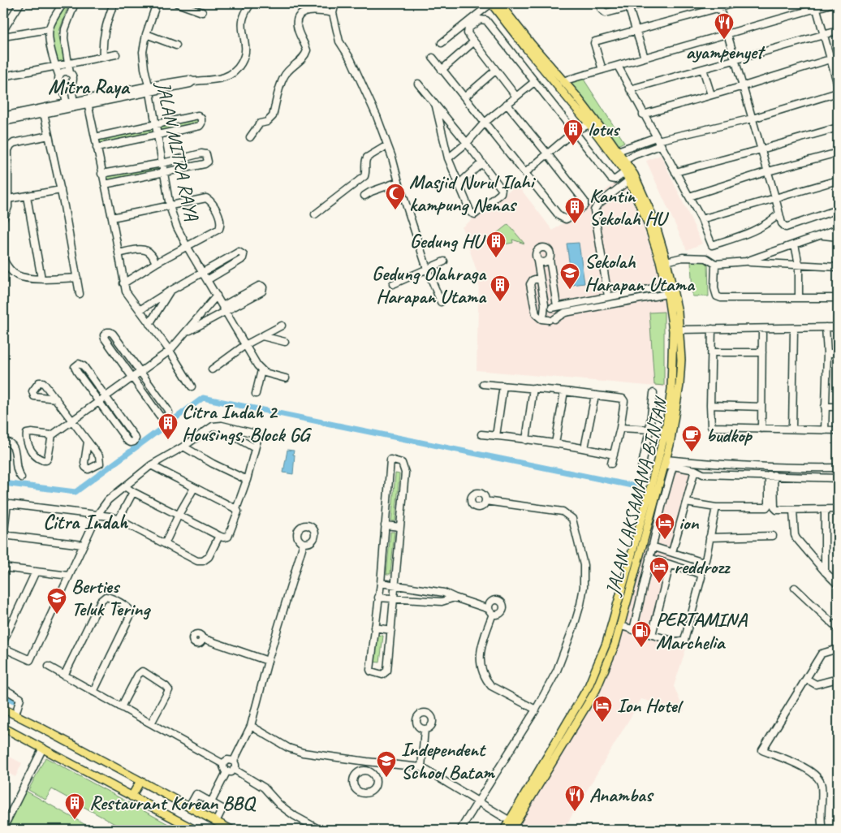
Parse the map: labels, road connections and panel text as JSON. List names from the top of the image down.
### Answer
{
  "streets": {
    "main road": ["JALAN LAKSAMANA BINTAN"],
    "street": ["JALAN MITRA RAYA"]
  },
  "districts": ["Mitra Raya", "Citra Indah"],
  "places": {
    "restaurant": ["ayampenyet", "Anambas"],
    "building": [
      "lotus",
      "Kantin Sekolah HU",
      "Gedung HU",
      "Gedung Olahraga Harapan Utama",
      "Citra Indah 2 Housings, Block GG",
      "Restaurant Korean BBQ"
    ],
    "mosque": ["Masjid Nurul Ilahi kampung Nenas"],
    "school or university": ["Sekolah Harapan Utama", "Berties Teluk Tering", "Independent School Batam"],
    "cafe": ["budkop"],
    "hotel": ["ion", "reddrozz", "Ion Hotel"],
    "fuel station": ["PERTAMINA Marchelia"]
  }
}
